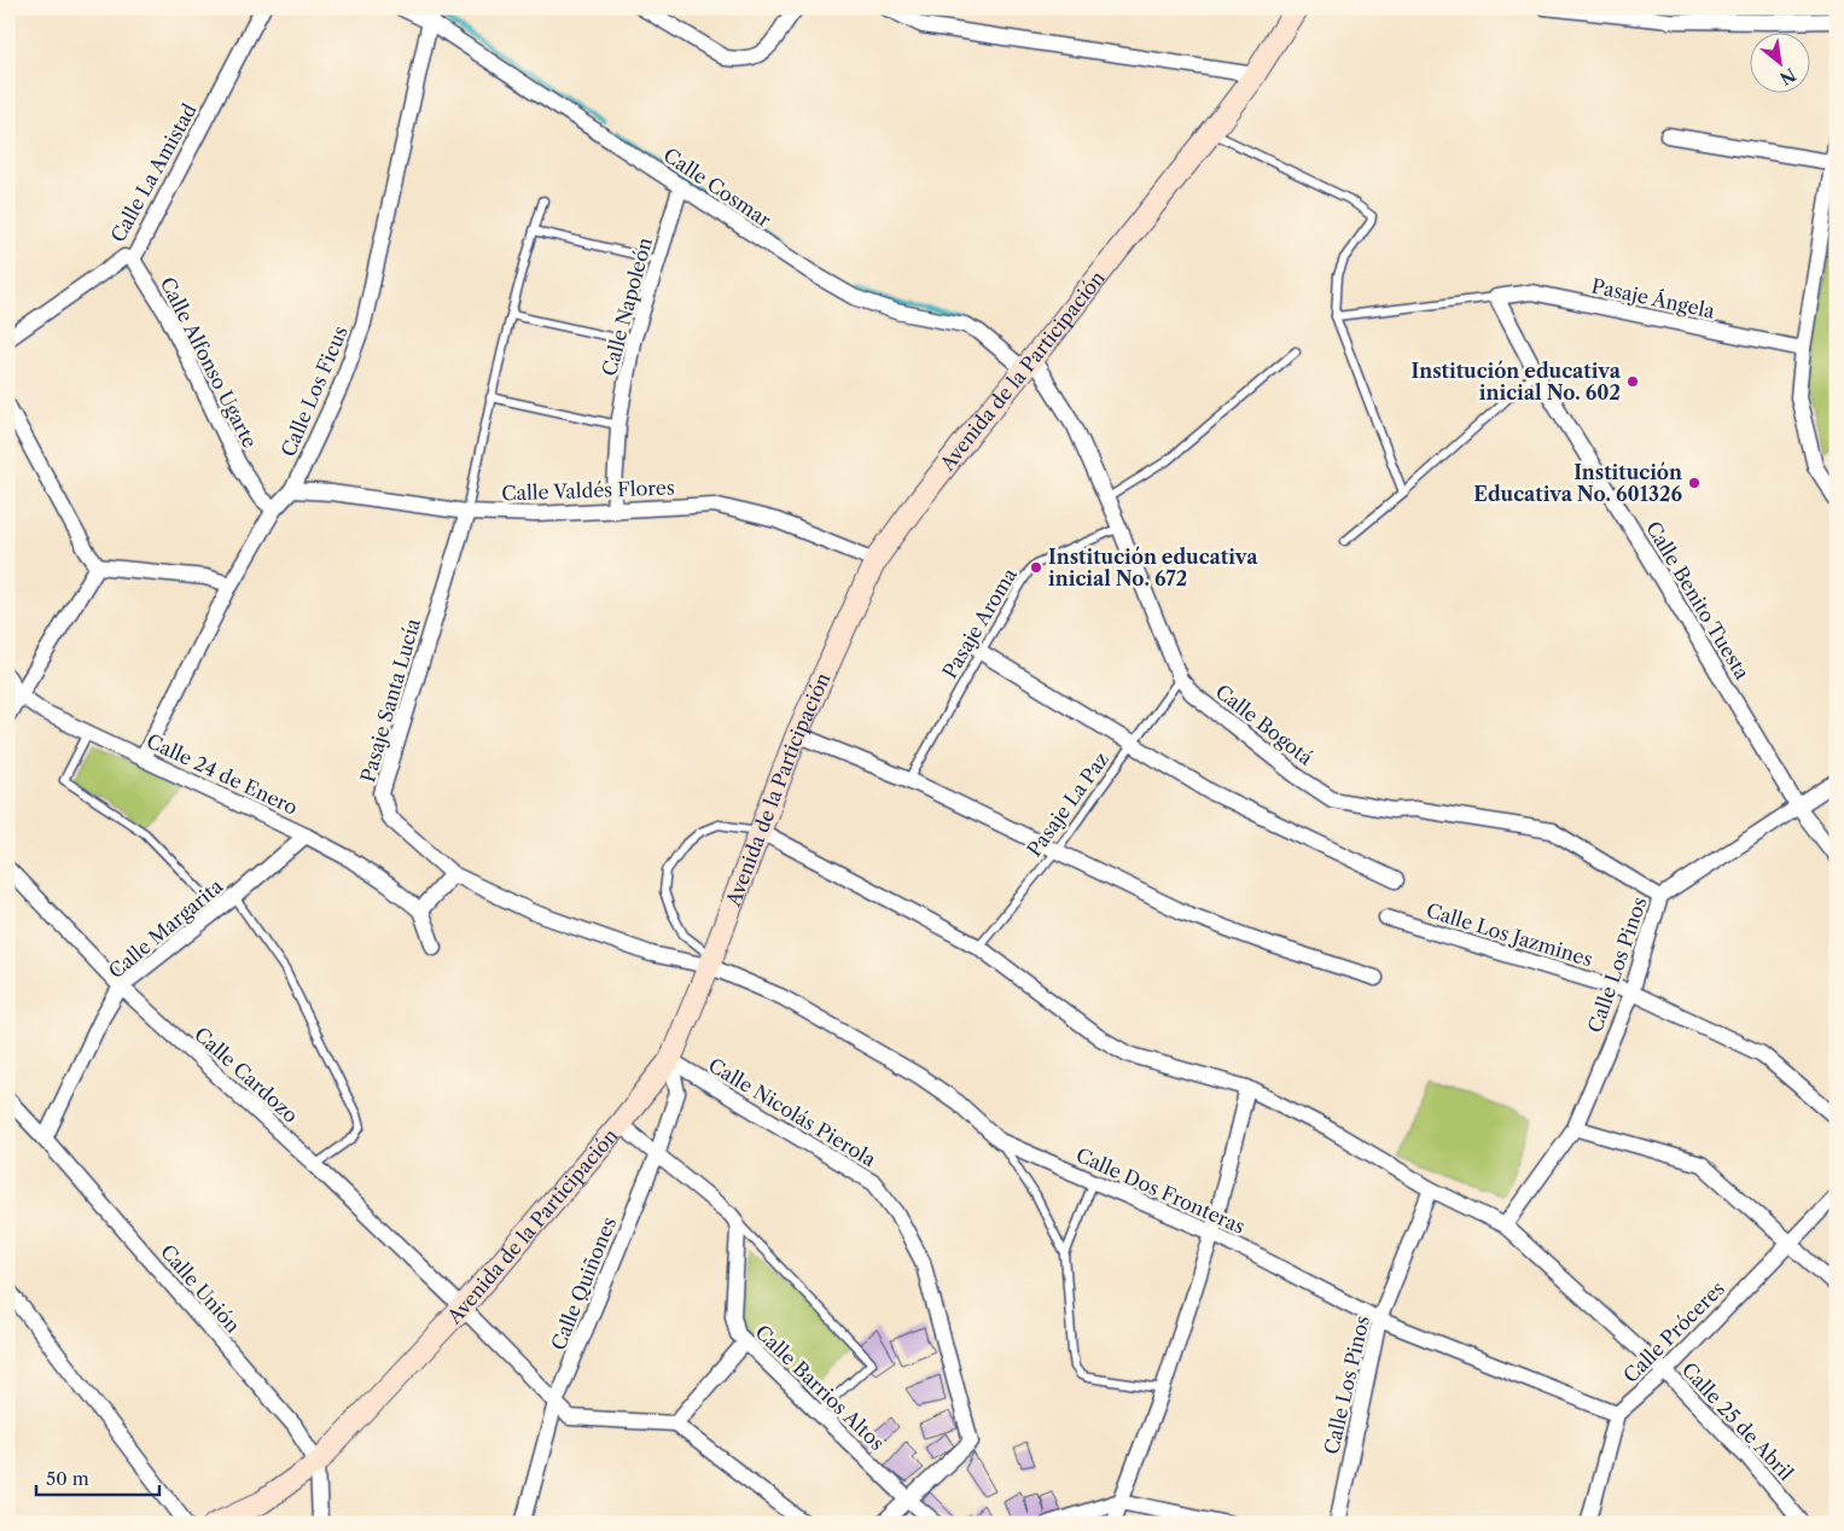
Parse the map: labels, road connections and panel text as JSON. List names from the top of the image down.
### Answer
{
  "streets": {
    "main road": ["Avenida de la Participación"],
    "street": [
      "Calle La Amistad",
      "Calle Cosmar",
      "Pasaje Ángela",
      "Calle Napoleón",
      "Calle Alfonso Ugarte",
      "Calle Los Ficus",
      "Calle Valdés Flores",
      "Calle Benito Tuesta",
      "Pasaje Santa Lucía",
      "Calle Bogotá",
      "Calle 24 de Enero",
      "Calle Margarita",
      "Calle Los Jazmines",
      "Calle Los Pinos",
      "Calle Cardozo",
      "Calle Nicolás Pierola",
      "Calle Dos Fronteras",
      "Calle Quiñones",
      "Calle Unión",
      "Calle Próceres",
      "Calle Barrios Altos",
      "Calle 25 de Abril"
    ],
    "lane": ["Pasaje Aroma", "Pasaje La Paz"]
  },
  "crossings": [
    ["Calle La Amistad", "Calle Alfonso Ugarte"],
    ["Calle Cosmar", "Calle Napoleón"],
    ["Calle Cosmar", "Avenida de la Participación"],
    ["Calle Cosmar", "Calle Los Ficus"],
    ["Calle Cosmar", "Calle Bogotá"],
    ["Pasaje Ángela", "Calle Benito Tuesta"],
    ["Calle Napoleón", "Calle Valdés Flores"],
    ["Calle Alfonso Ugarte", "Calle Los Ficus"],
    ["Avenida de la Participación", "Calle Valdés Flores"],
    ["Avenida de la Participación", "Calle Bogotá"],
    ["Avenida de la Participación", "Calle Cardozo"],
    ["Avenida de la Participación", "Calle Nicolás Pierola"],
    ["Avenida de la Participación", "Calle Dos Fronteras"],
    ["Avenida de la Participación", "Calle Quiñones"],
    ["Avenida de la Participación", "Calle Unión"],
    ["Avenida de la Participación", "Calle 25 de Abril"],
    ["Calle Los Ficus", "Calle Valdés Flores"],
    ["Calle Los Ficus", "Calle 24 de Enero"],
    ["Calle Valdés Flores", "Pasaje Santa Lucía"],
    ["Calle Benito Tuesta", "Calle Los Pinos"],
    ["Pasaje Aroma", "Calle Bogotá"],
    ["Calle Bogotá", "Pasaje La Paz"],
    ["Calle Bogotá", "Calle Los Pinos"],
    ["Calle 24 de Enero", "Calle Margarita"],
    ["Pasaje La Paz", "Calle 25 de Abril"],
    ["Calle Margarita", "Calle Cardozo"],
    ["Calle Margarita", "Calle Unión"],
    ["Calle Los Jazmines", "Calle Los Pinos"],
    ["Calle Los Pinos", "Calle Dos Fronteras"],
    ["Calle Los Pinos", "Calle 25 de Abril"],
    ["Calle Cardozo", "Calle Quiñones"],
    ["Calle Nicolás Pierola", "Calle Quiñones"],
    ["Calle Nicolás Pierola", "Calle Barrios Altos"],
    ["Calle Dos Fronteras", "Calle Próceres"],
    ["Calle Próceres", "Calle 25 de Abril"]
  ],
  "places": ["Institución educativa inicial No. 602", "Institución Educativa No. 601326", "Institución educativa inicial No. 672"],
  "scale_bar": "50 m",
  "north": "bottom right"
}
